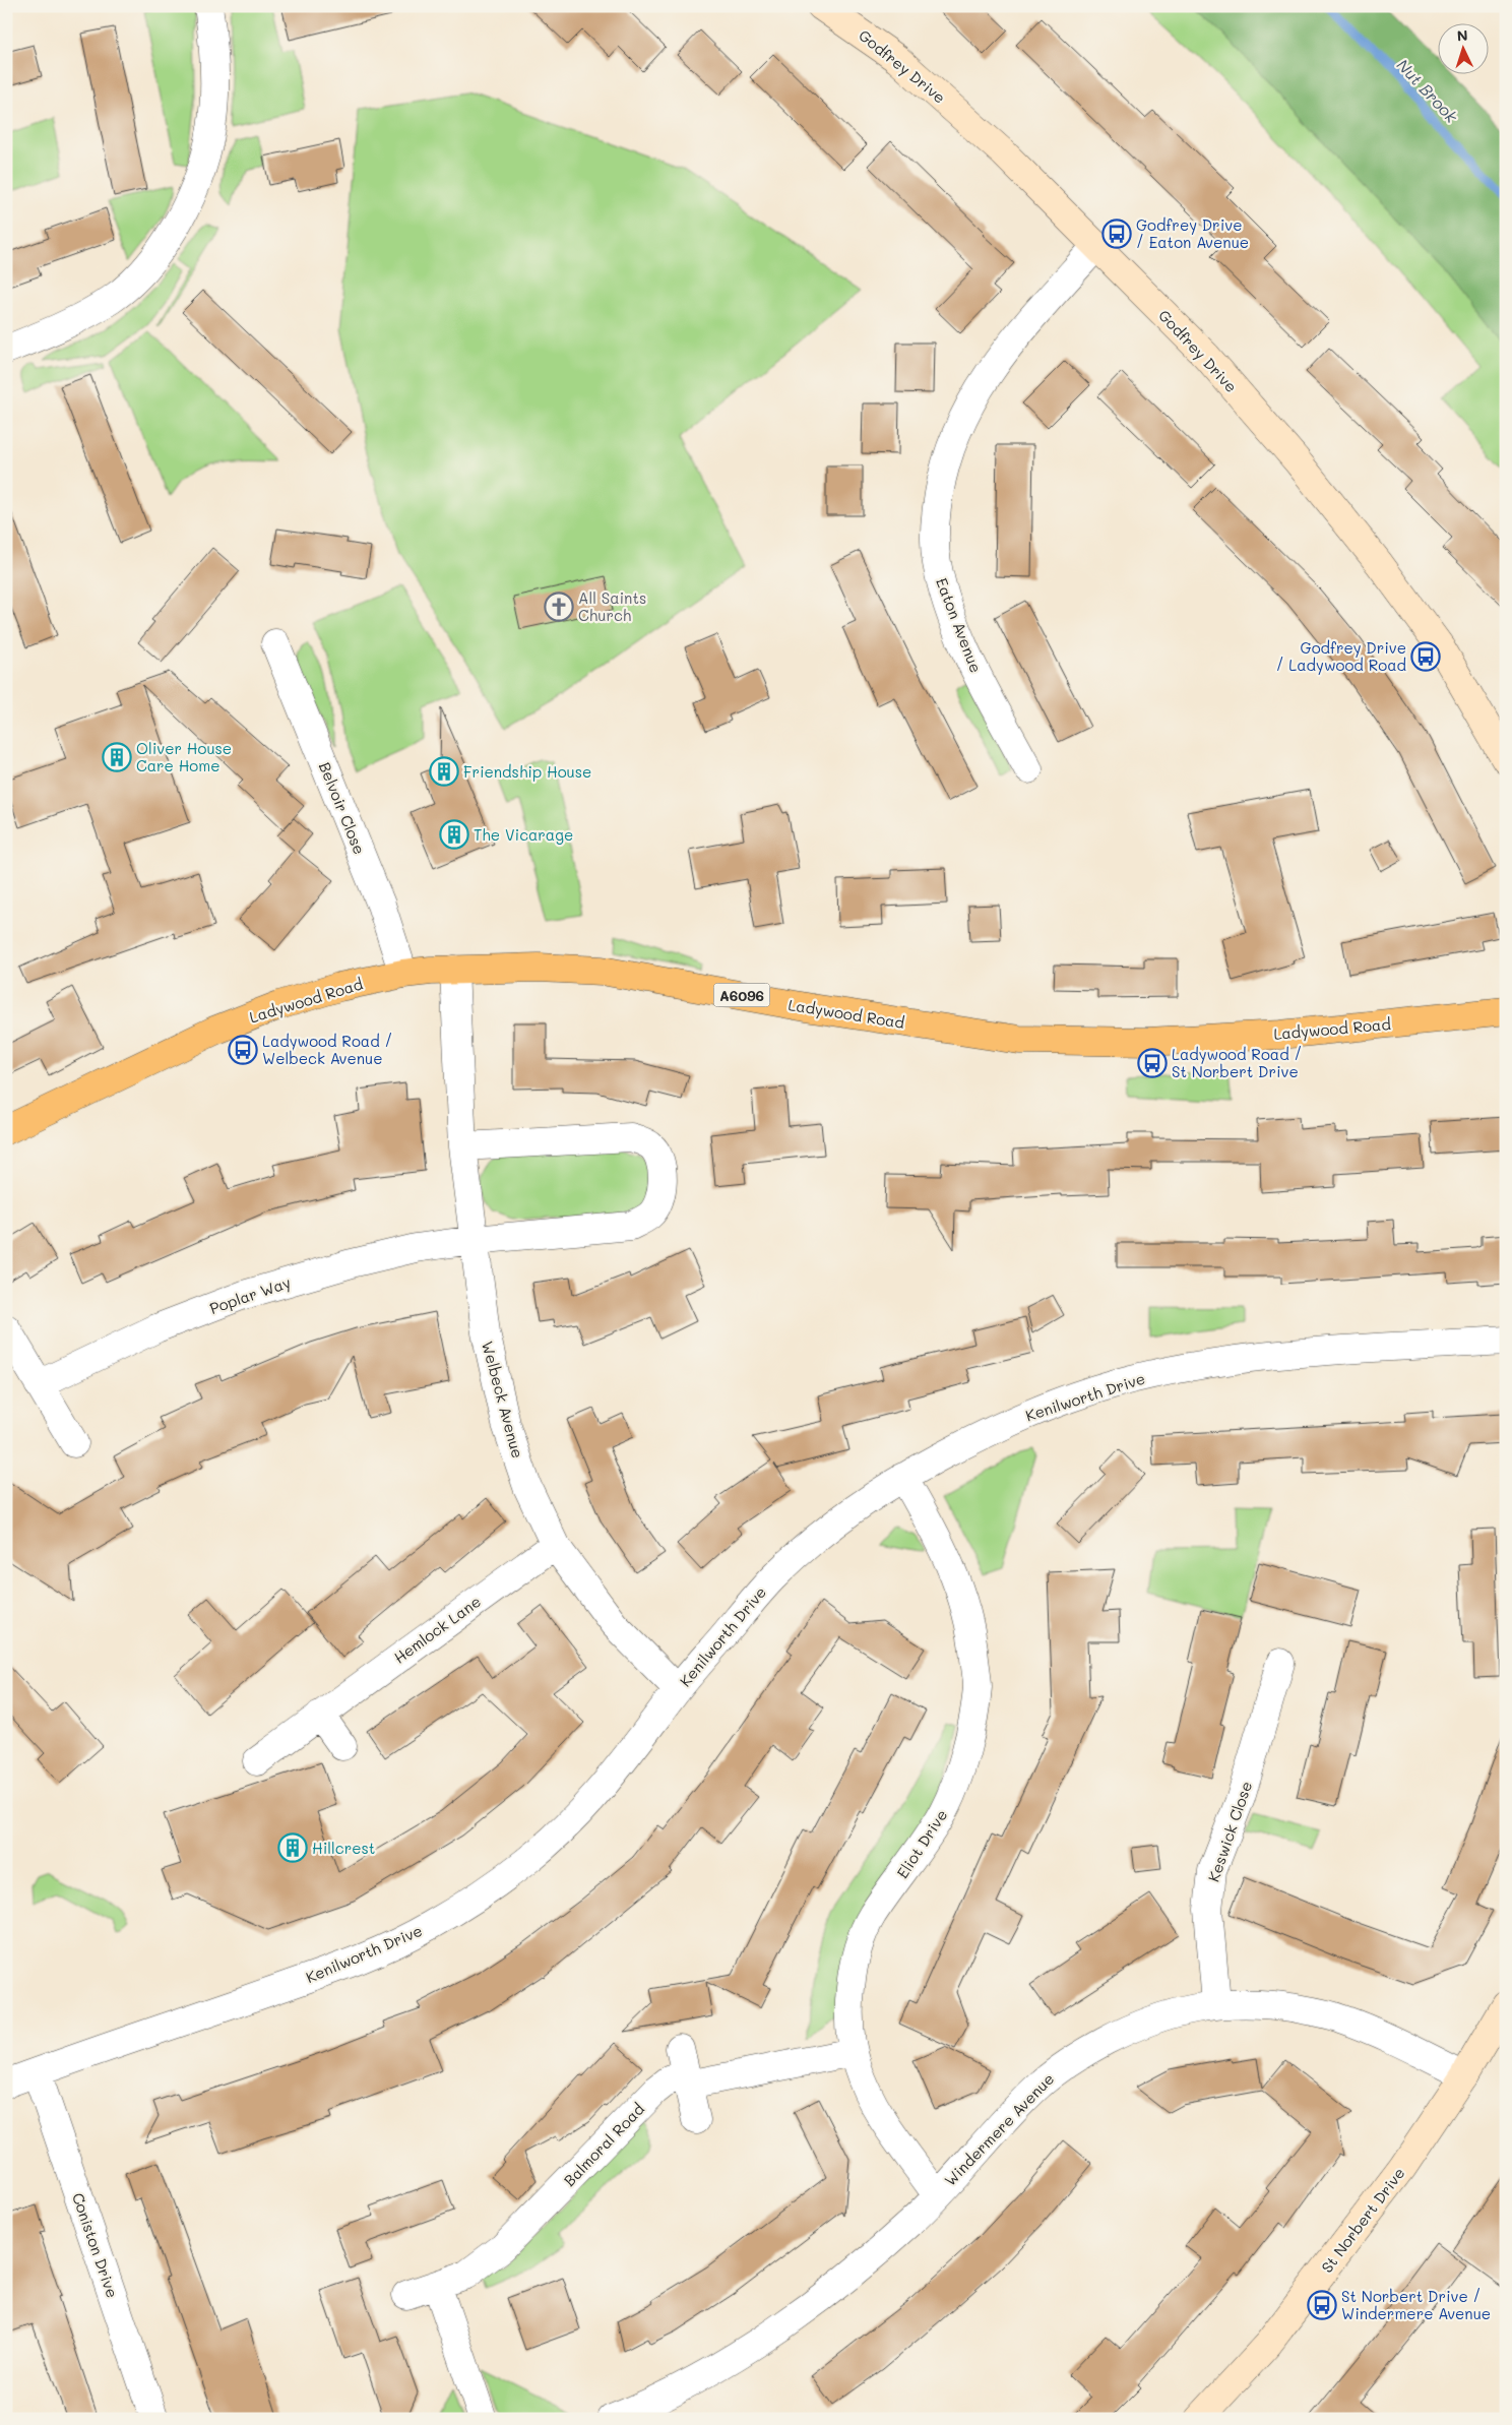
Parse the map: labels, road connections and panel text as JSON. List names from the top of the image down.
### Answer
{
  "streets": {
    "main road": ["A6096", "Ladywood Road"],
    "street": [
      "Godfrey Drive",
      "Eaton Avenue",
      "Belvoir Close",
      "Poplar Way",
      "Kenilworth Drive",
      "Welbeck Avenue",
      "Hemlock Lane",
      "Keswick Close",
      "Eliot Drive",
      "Windermere Avenue",
      "Balmoral Road",
      "St Norbert Drive",
      "Coniston Drive"
    ]
  },
  "crossings": [
    ["Godfrey Drive", "Eaton Avenue"],
    ["Belvoir Close", "Ladywood Road"],
    ["Ladywood Road", "Welbeck Avenue"],
    ["Poplar Way", "Welbeck Avenue"],
    ["Kenilworth Drive", "Welbeck Avenue"],
    ["Kenilworth Drive", "Eliot Drive"],
    ["Kenilworth Drive", "Coniston Drive"],
    ["Welbeck Avenue", "Hemlock Lane"],
    ["Keswick Close", "Windermere Avenue"],
    ["Eliot Drive", "Windermere Avenue"],
    ["Eliot Drive", "Balmoral Road"],
    ["Windermere Avenue", "St Norbert Drive"]
  ],
  "water": ["Nut Brook"],
  "places": {
    "bus stop": [
      "Godfrey Drive / Eaton Avenue",
      "Godfrey Drive / Ladywood Road",
      "Ladywood Road / Welbeck Avenue",
      "Ladywood Road / St Norbert Drive",
      "St Norbert Drive / Windermere Avenue"
    ],
    "church": ["All Saints Church"],
    "building": [
      "Oliver House Care Home",
      "Friendship House",
      "The Vicarage",
      "Hillcrest"
    ]
  },
  "north": "top"
}
